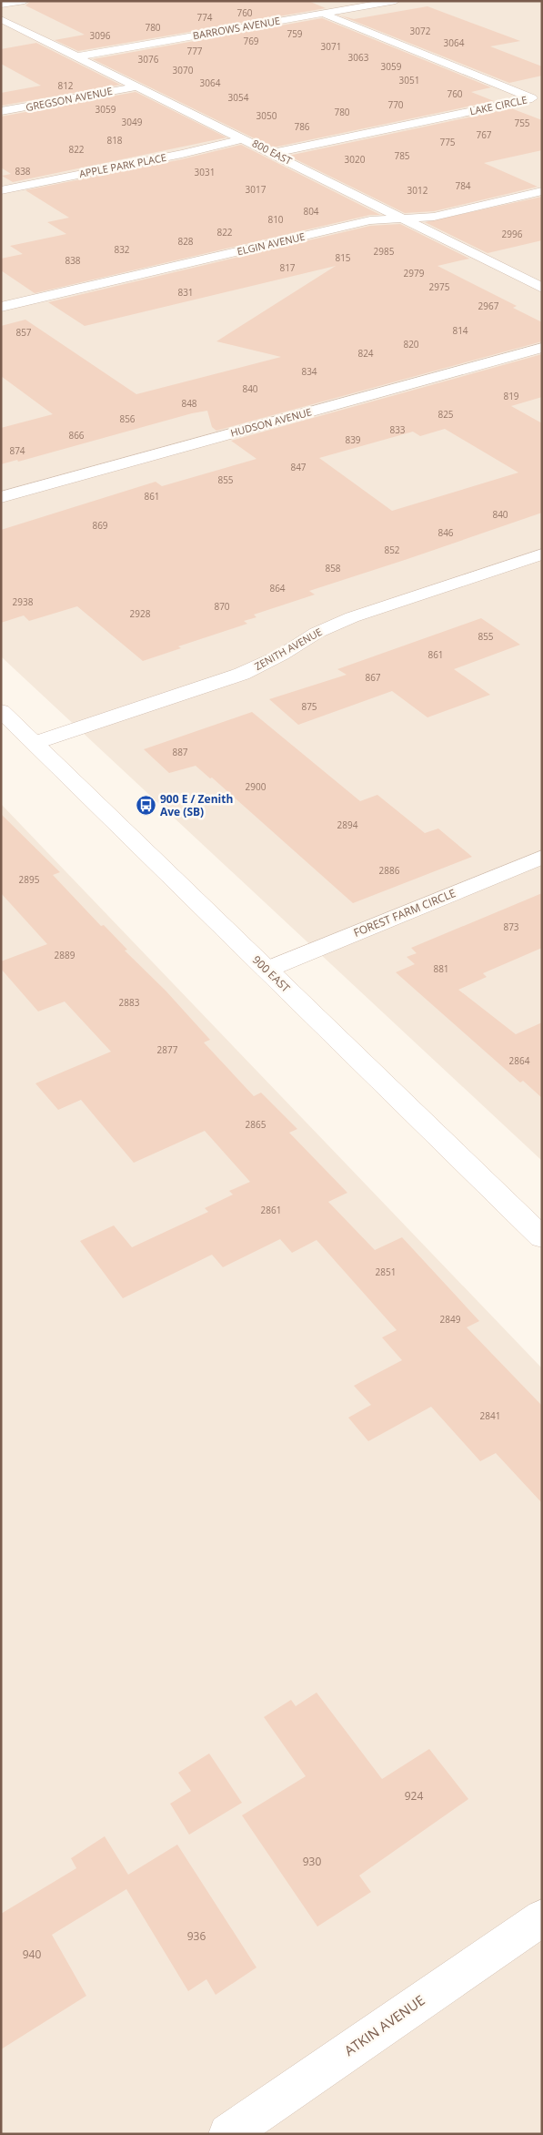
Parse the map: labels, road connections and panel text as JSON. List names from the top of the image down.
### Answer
{
  "streets": {
    "street": [
      "BARROWS AVENUE",
      "GREGSON AVENUE",
      "LAKE CIRCLE",
      "800 EAST",
      "APPLE PARK PLACE",
      "ELGIN AVENUE",
      "HUDSON AVENUE",
      "ZENITH AVENUE",
      "FOREST FARM CIRCLE",
      "900 EAST",
      "ATKIN AVENUE"
    ]
  },
  "crossings": [
    ["BARROWS AVENUE", "LAKE CIRCLE"],
    ["BARROWS AVENUE", "800 EAST"],
    ["GREGSON AVENUE", "800 EAST"],
    ["LAKE CIRCLE", "800 EAST"],
    ["800 EAST", "APPLE PARK PLACE"],
    ["800 EAST", "ELGIN AVENUE"],
    ["ZENITH AVENUE", "900 EAST"],
    ["FOREST FARM CIRCLE", "900 EAST"]
  ],
  "places": {
    "bus stop": ["900 E / Zenith Ave (SB)"]
  },
  "house_numbers": [
    "760",
    "774",
    "780",
    "3072",
    "759",
    "3096",
    "769",
    "3064",
    "3071",
    "777",
    "3063",
    "3076",
    "3059",
    "3070",
    "3051",
    "3064",
    "812",
    "760",
    "3054",
    "770",
    "3059",
    "780",
    "3050",
    "3049",
    "755",
    "786",
    "767",
    "818",
    "775",
    "822",
    "785",
    "3020",
    "838",
    "3031",
    "784",
    "3017",
    "3012",
    "804",
    "810",
    "822",
    "2996",
    "828",
    "832",
    "2985",
    "815",
    "838",
    "817",
    "2979",
    "2975",
    "831",
    "2967",
    "814",
    "857",
    "820",
    "824",
    "834",
    "840",
    "819",
    "848",
    "825",
    "856",
    "833",
    "866",
    "839",
    "874",
    "847",
    "855",
    "861",
    "840",
    "869",
    "846",
    "852",
    "858",
    "864",
    "2938",
    "870",
    "2928",
    "855",
    "861",
    "867",
    "875",
    "887",
    "2900",
    "2894",
    "2886",
    "2895",
    "873",
    "2889",
    "881",
    "2883",
    "2877",
    "2864",
    "2865",
    "2861",
    "2851",
    "2849",
    "2841",
    "924",
    "930",
    "936",
    "940"
  ]
}
